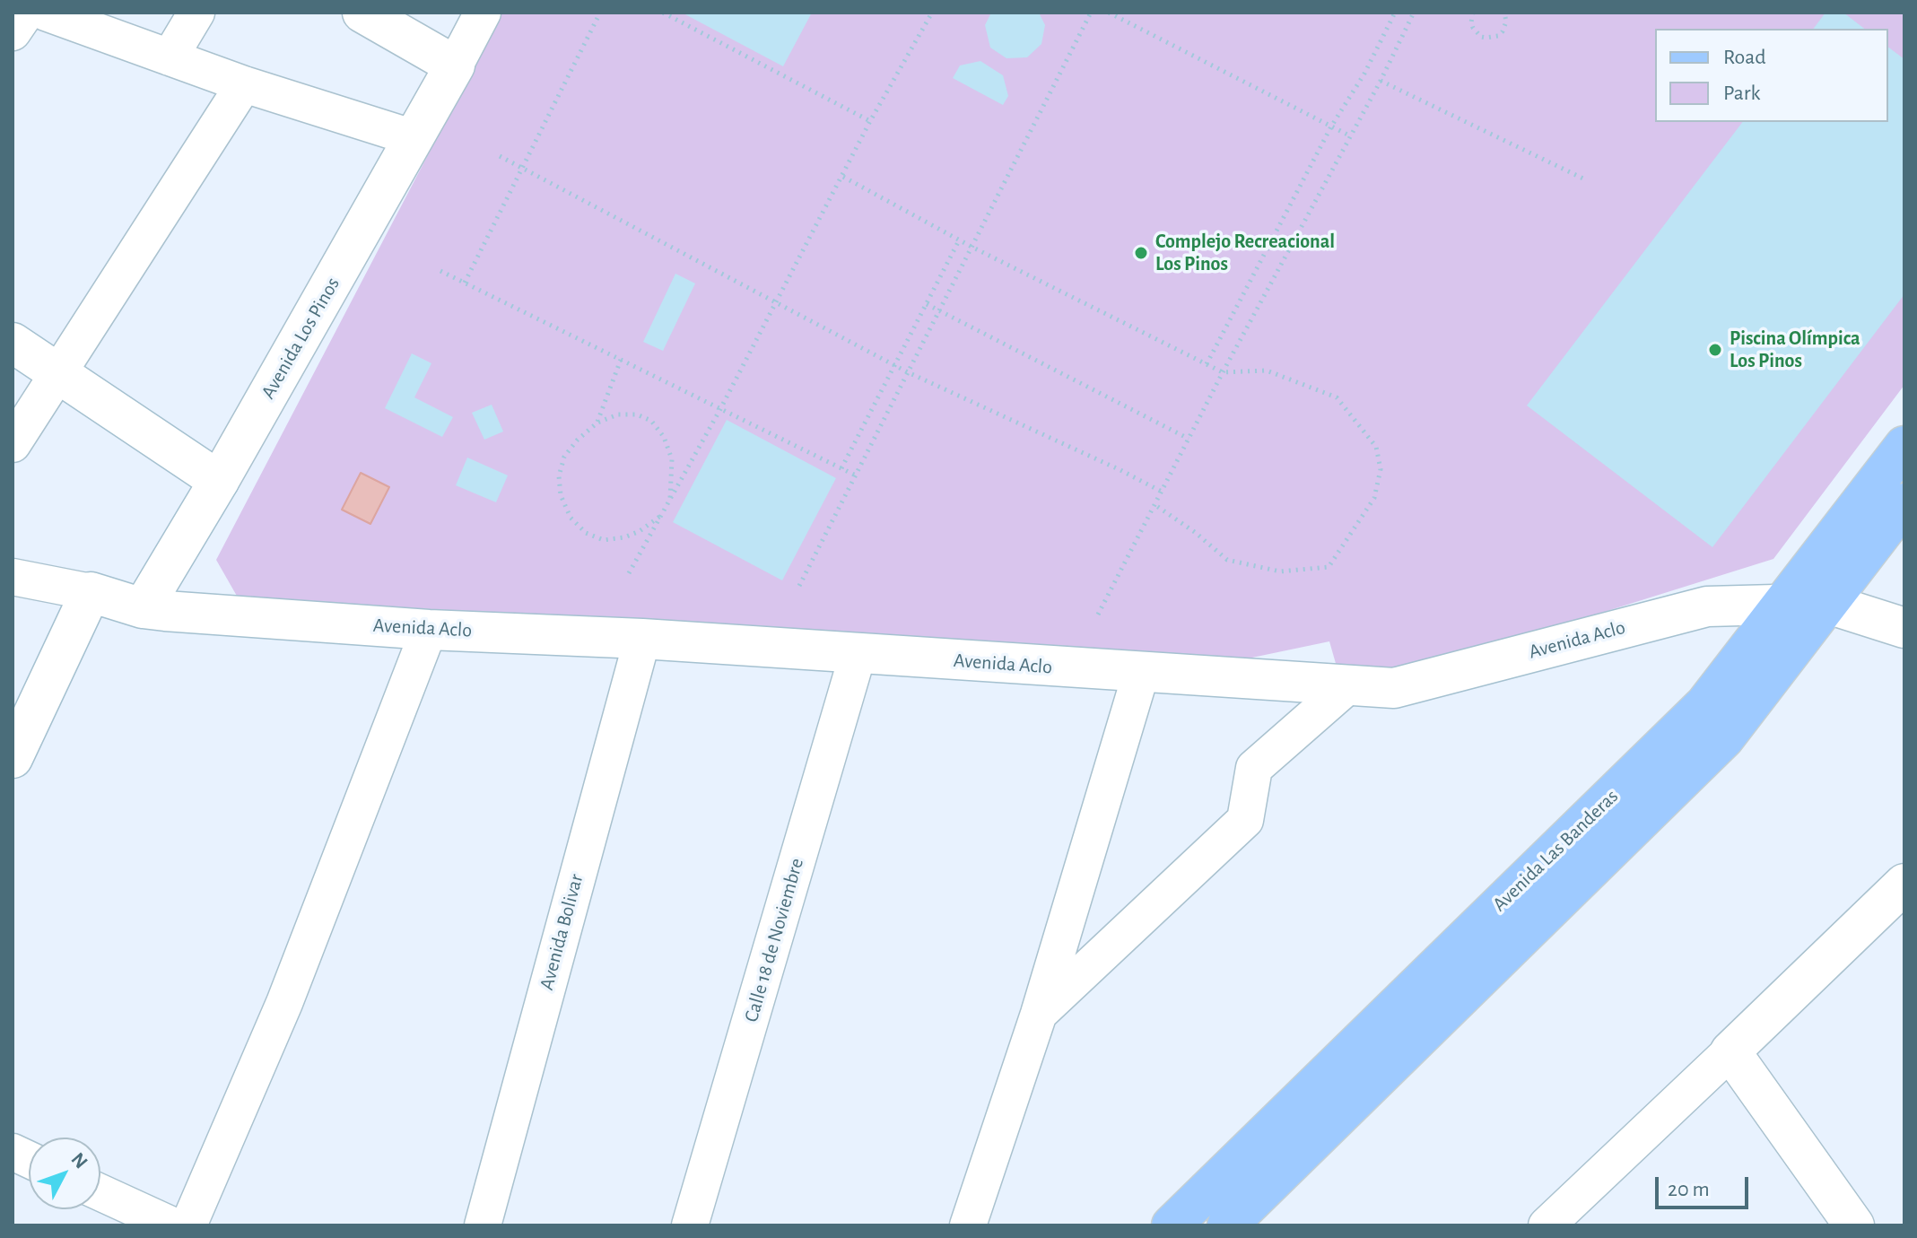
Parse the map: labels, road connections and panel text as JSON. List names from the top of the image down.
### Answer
{
  "streets": {
    "main road": ["Avenida Los Pinos", "Avenida Aclo", "Avenida Las Banderas"],
    "street": ["Avenida Bolivar", "Calle 18 de Noviembre"]
  },
  "crossings": [
    ["Avenida Los Pinos", "Avenida Aclo"],
    ["Avenida Aclo", "Avenida Las Banderas"],
    ["Avenida Aclo", "Avenida Bolivar"],
    ["Avenida Aclo", "Calle 18 de Noviembre"]
  ],
  "places": ["Complejo Recreacional Los Pinos", "Piscina Olímpica Los Pinos"],
  "legend": ["Road", "Park"],
  "scale_bar": "20 m",
  "north": "top right"
}
